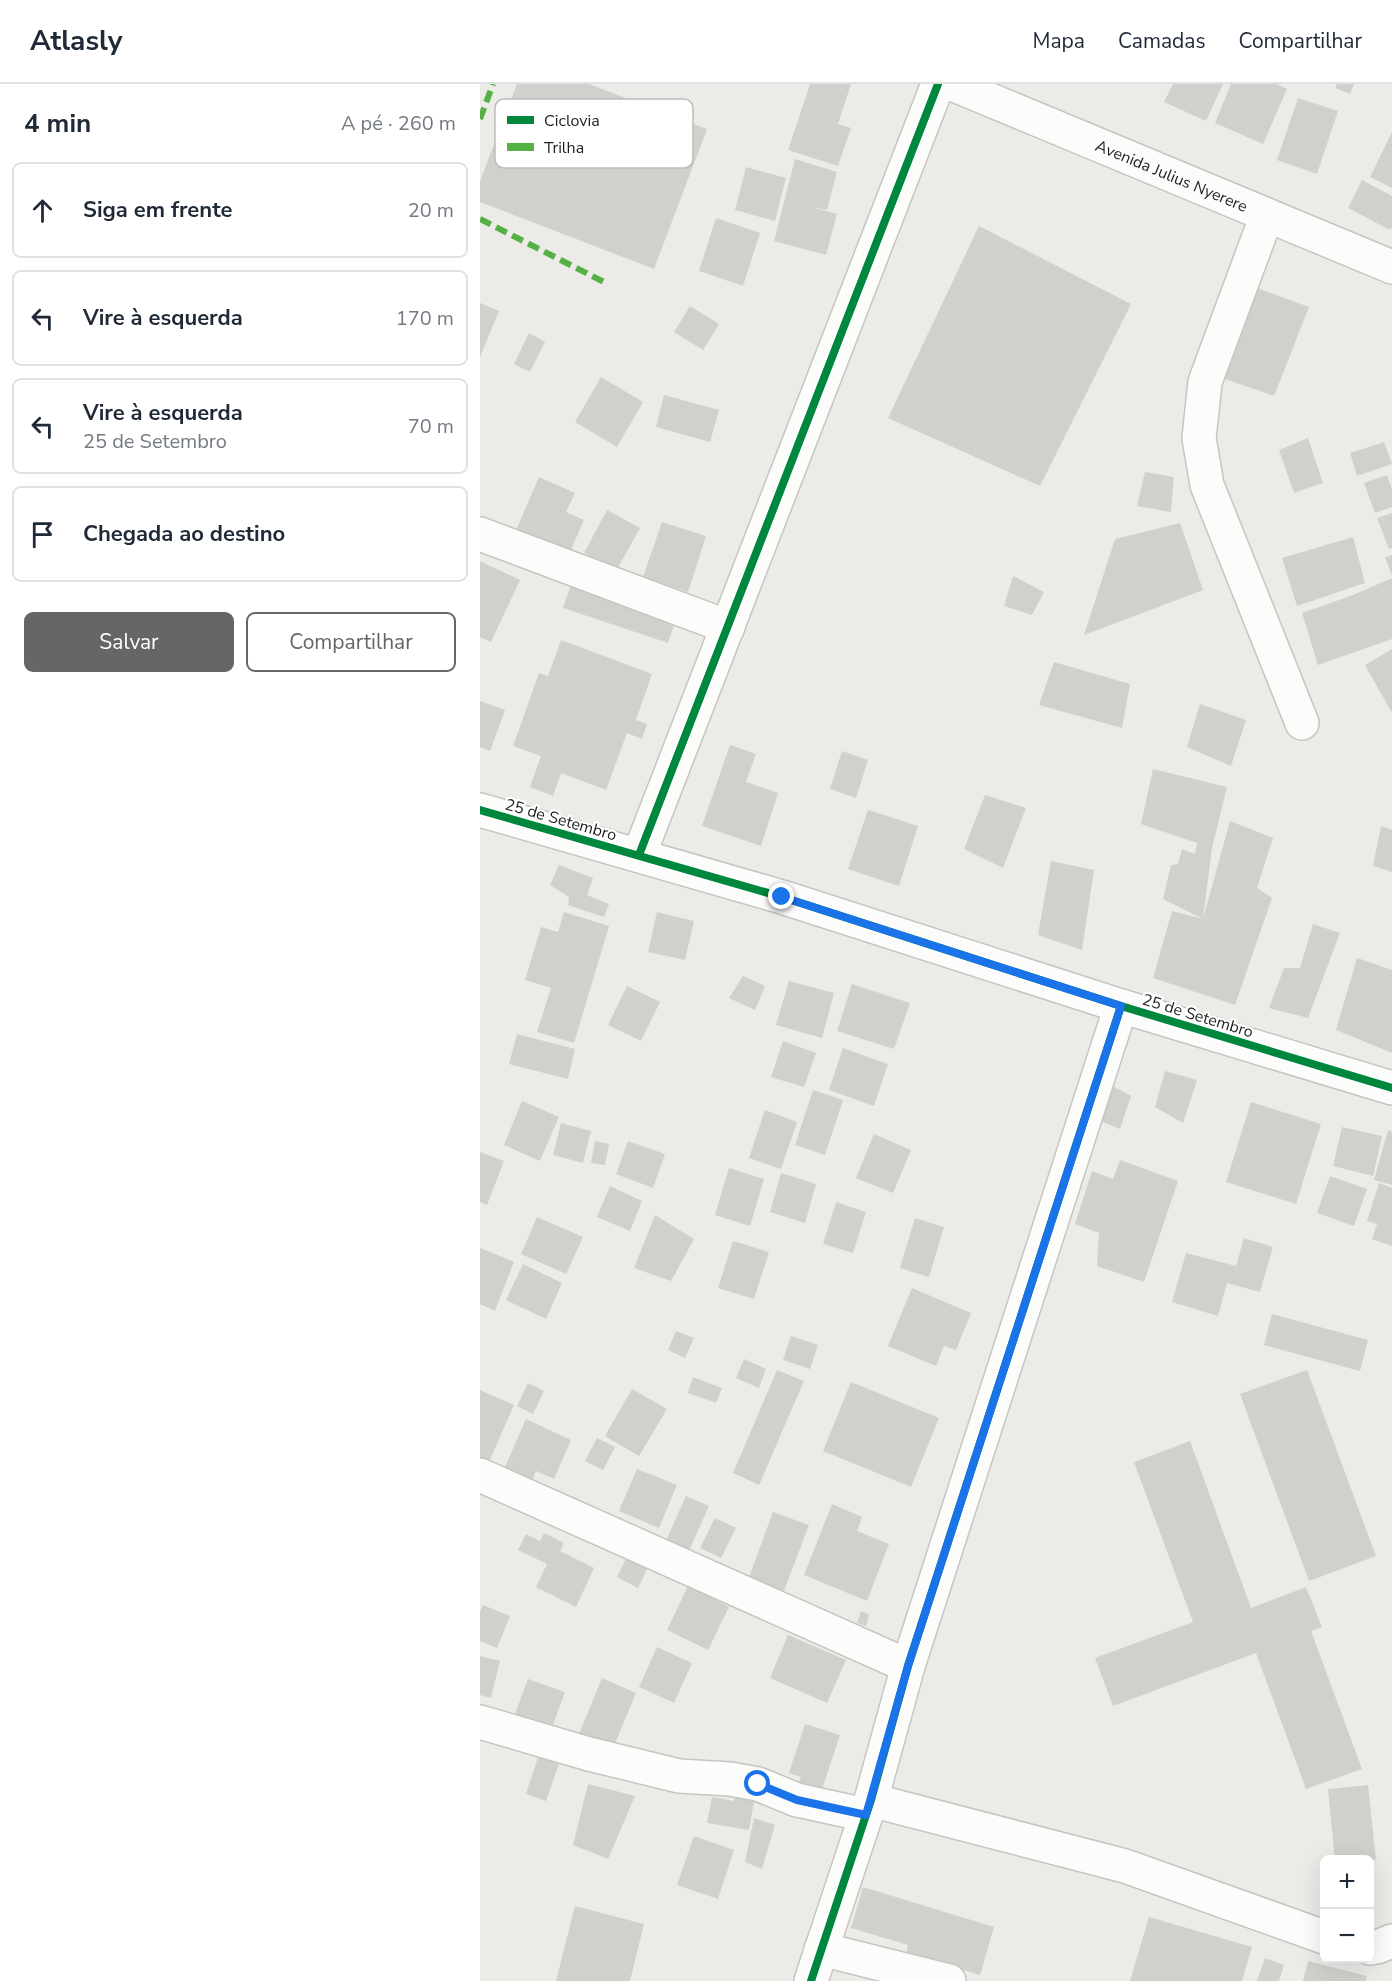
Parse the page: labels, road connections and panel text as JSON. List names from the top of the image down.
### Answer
{
  "streets": {
    "street": ["Avenida Julius Nyerere", "25 de Setembro"]
  },
  "legend": ["Ciclovia", "Trilha"],
  "page": {
    "header": "Atlasly",
    "nav": ["Mapa", "Camadas", "Compartilhar"],
    "heading": ["4 min", "A pé · 260 m"],
    "list": [
      ["Siga em frente", "20 m"],
      ["Vire à esquerda", "170 m"],
      ["Vire à esquerda", "25 de Setembro", "70 m"],
      "Chegada ao destino"
    ],
    "buttons": ["Salvar", "Compartilhar"],
    "map_buttons": ["+", "−"]
  }
}
